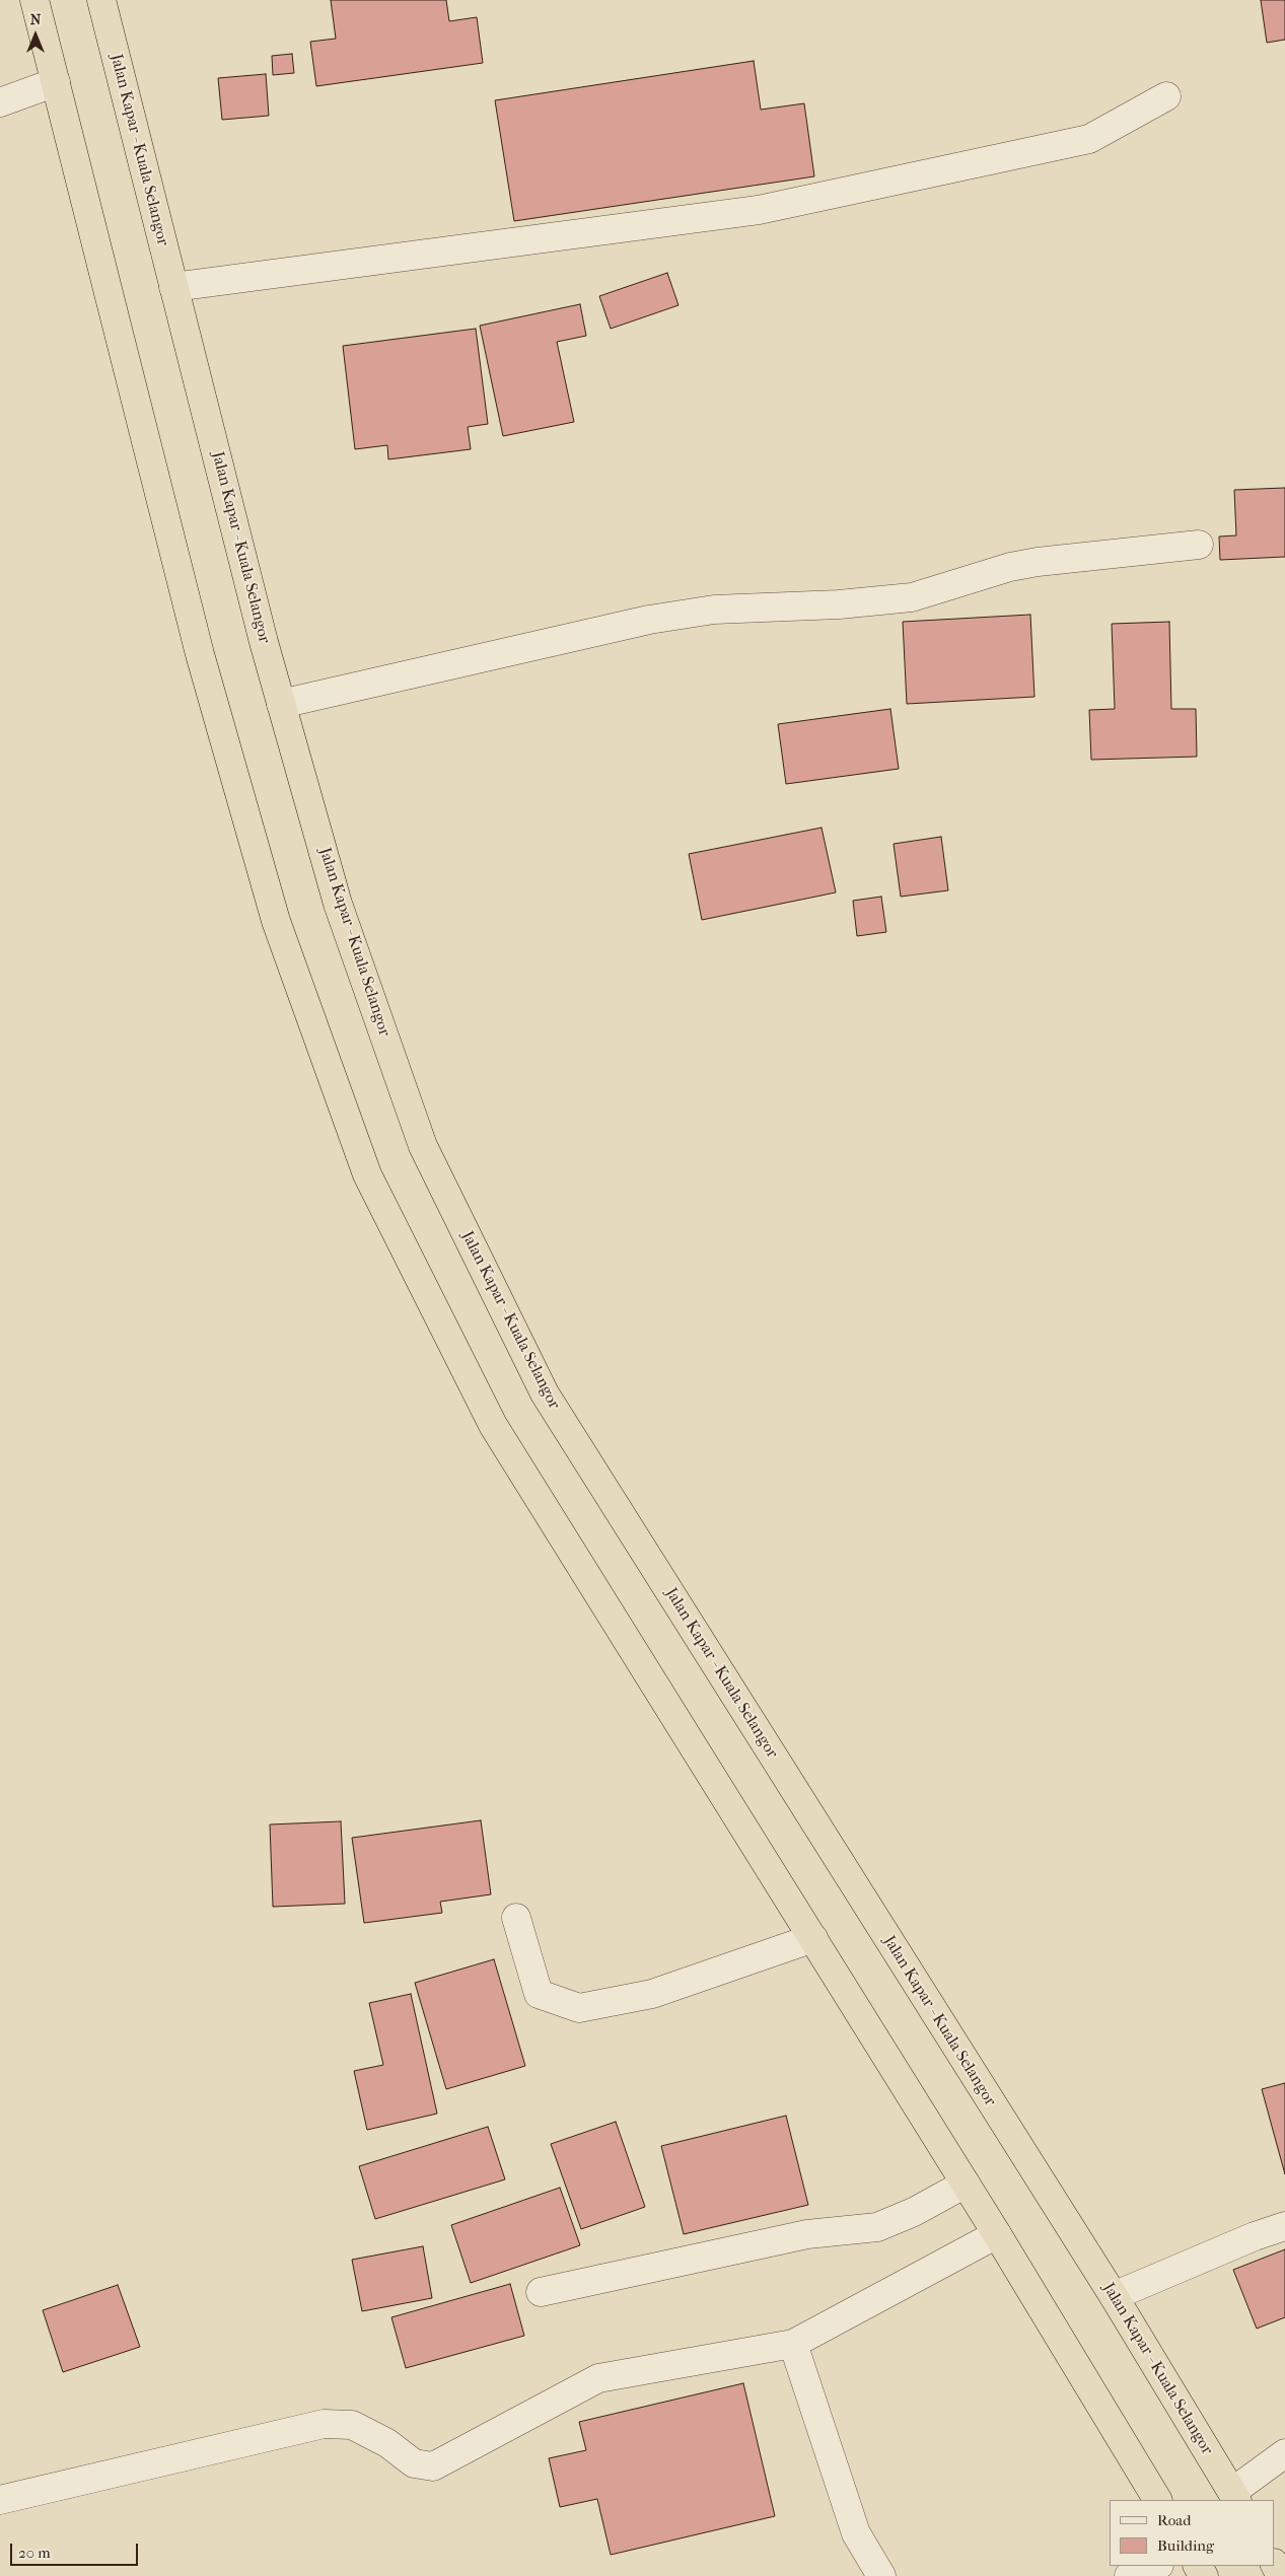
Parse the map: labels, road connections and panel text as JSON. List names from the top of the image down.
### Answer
{
  "streets": {
    "highway": ["Jalan Kapar - Kuala Selangor"]
  },
  "legend": ["Road", "Building"],
  "scale_bar": "20 m",
  "north": "top"
}
